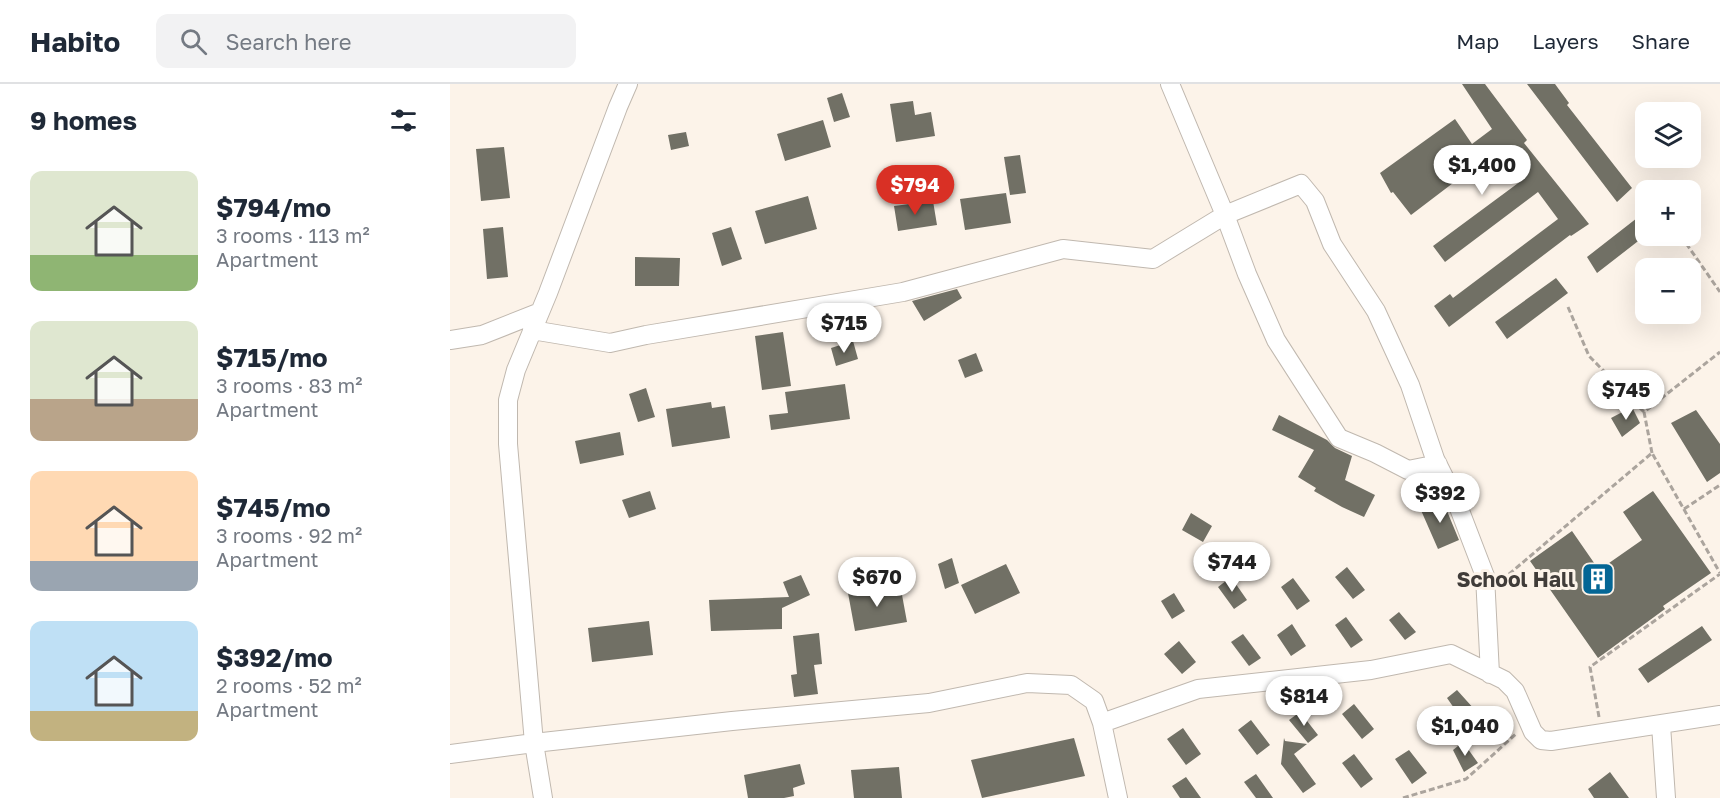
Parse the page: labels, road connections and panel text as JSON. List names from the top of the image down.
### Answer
{
  "places": {
    "building": ["School Hall"]
  },
  "page": {
    "header": "Habito",
    "search": "Search here",
    "nav": ["Map", "Layers", "Share"],
    "heading": "9 homes",
    "map_buttons": ["+", "−"],
    "price": [
      "$1,400",
      "$794",
      "$715",
      "$745",
      "$392",
      "$744",
      "$670",
      "$814",
      "$1,040"
    ],
    "list": [
      {
        "name": "$794/mo",
        "note": "3 rooms · 113 m² · Apartment"
      },
      {
        "name": "$715/mo",
        "note": "3 rooms · 83 m² · Apartment"
      },
      {
        "name": "$745/mo",
        "note": "3 rooms · 92 m² · Apartment"
      },
      {
        "name": "$392/mo",
        "note": "2 rooms · 52 m² · Apartment"
      }
    ]
  }
}
